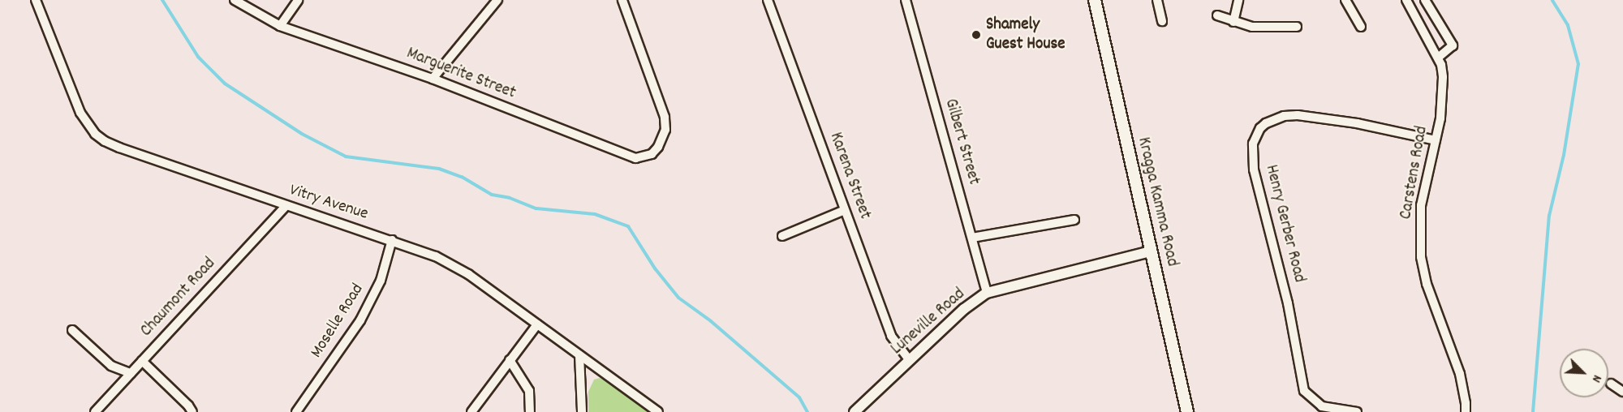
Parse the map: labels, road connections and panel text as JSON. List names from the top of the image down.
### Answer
{
  "streets": {
    "main road": ["Kragga Kamma Road"],
    "street": [
      "Marguerite Street",
      "Gilbert Street",
      "Carstens Road",
      "Karena Street",
      "Vitry Avenue",
      "Henry Gerber Road",
      "Chaumont Road",
      "Moselle Road",
      "Luneville Road"
    ]
  },
  "crossings": [
    ["Gilbert Street", "Luneville Road"],
    ["Carstens Road", "Henry Gerber Road"],
    ["Karena Street", "Luneville Road"],
    ["Kragga Kamma Road", "Luneville Road"],
    ["Vitry Avenue", "Chaumont Road"],
    ["Vitry Avenue", "Moselle Road"]
  ],
  "places": ["Shamely Guest House"],
  "north": "bottom right"
}
